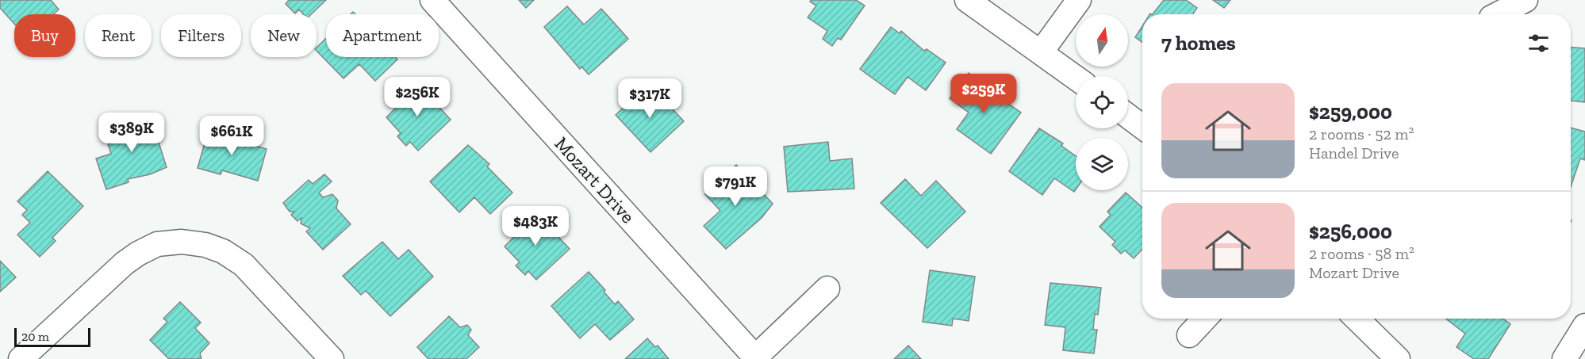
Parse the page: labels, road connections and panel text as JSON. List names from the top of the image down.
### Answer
{
  "streets": {
    "street": ["Mozart Drive"]
  },
  "scale_bar": "20 m",
  "north": "top",
  "page": {
    "chip": [
      "Buy",
      "Rent",
      "Filters",
      "New",
      "Apartment"
    ],
    "heading": "7 homes",
    "list": [
      {
        "name": "$259,000",
        "note": "2 rooms · 52 m² · Handel Drive"
      },
      {
        "name": "$256,000",
        "note": "2 rooms · 58 m² · Mozart Drive"
      }
    ],
    "price": [
      "$259K",
      "$256K",
      "$317K",
      "$389K",
      "$661K",
      "$791K",
      "$483K"
    ],
    "scale": "20 m"
  }
}
